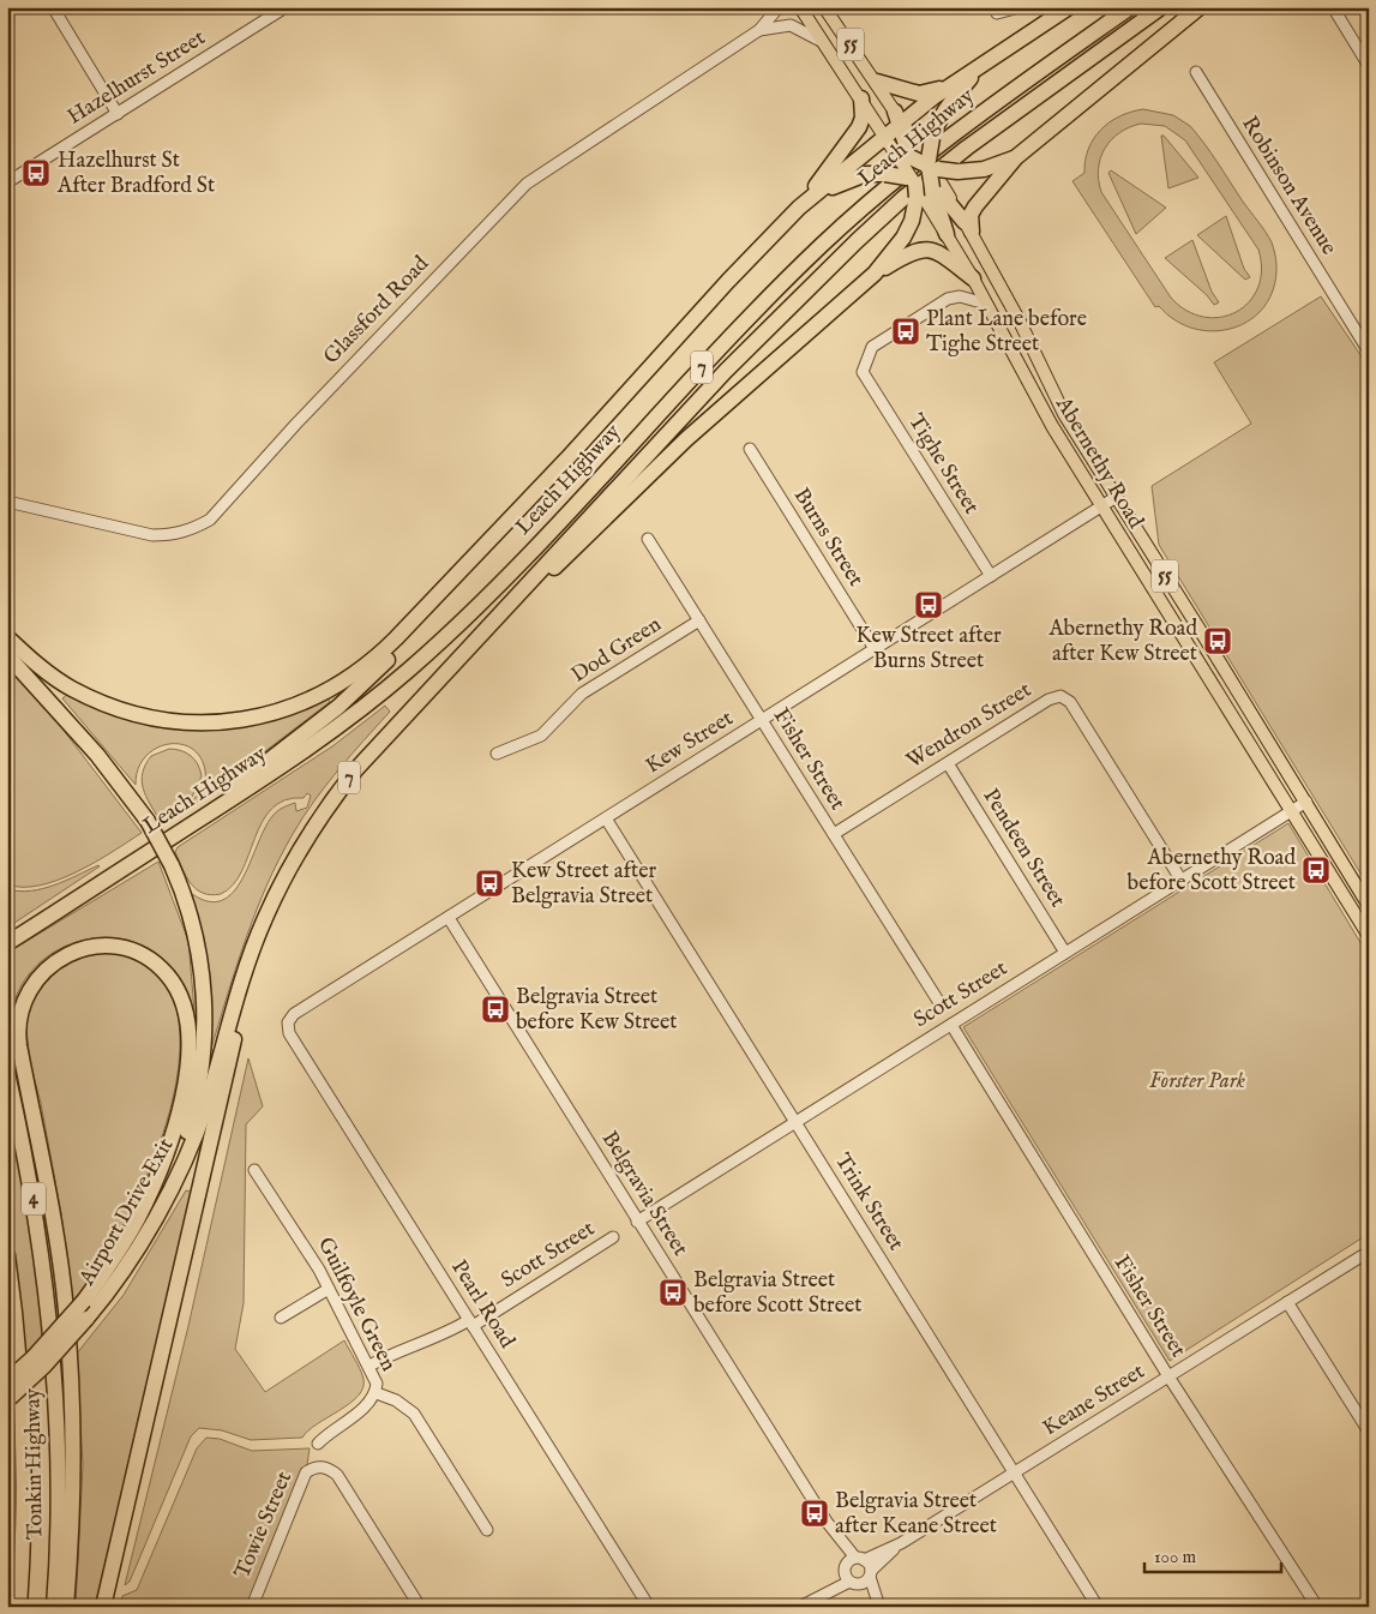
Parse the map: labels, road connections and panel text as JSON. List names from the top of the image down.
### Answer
{
  "streets": {
    "highway": [
      "Leach Highway",
      "7",
      "4",
      "Airport Drive Exit",
      "Tonkin Highway"
    ],
    "main road": ["55", "Abernethy Road"],
    "street": [
      "Hazelhurst Street",
      "Robinson Avenue",
      "Glassford Road",
      "Tighe Street",
      "Burns Street",
      "Dod Green",
      "Wendron Street",
      "Kew Street",
      "Fisher Street",
      "Pendeen Street",
      "Scott Street",
      "Belgravia Street",
      "Trink Street",
      "Guilfoyle Green",
      "Pearl Road",
      "Keane Street",
      "Towie Street"
    ]
  },
  "crossings": [
    ["55", "Glassford Road"],
    ["55", "7"],
    ["Leach Highway", "7"],
    ["Leach Highway", "Airport Drive Exit"],
    ["7", "Abernethy Road"],
    ["Abernethy Road", "Tighe Street"],
    ["Abernethy Road", "Kew Street"],
    ["Abernethy Road", "Scott Street"],
    ["Tighe Street", "Kew Street"],
    ["Burns Street", "Kew Street"],
    ["Dod Green", "Fisher Street"],
    ["Wendron Street", "Fisher Street"],
    ["Wendron Street", "Pendeen Street"],
    ["Wendron Street", "Scott Street"],
    ["Kew Street", "Fisher Street"],
    ["Kew Street", "Belgravia Street"],
    ["Kew Street", "Trink Street"],
    ["Kew Street", "Pearl Road"],
    ["Fisher Street", "Scott Street"],
    ["Fisher Street", "Keane Street"],
    ["Pendeen Street", "Scott Street"],
    ["Scott Street", "Belgravia Street"],
    ["Scott Street", "Trink Street"],
    ["Scott Street", "Guilfoyle Green"],
    ["Scott Street", "Pearl Road"],
    ["Belgravia Street", "Keane Street"],
    ["Trink Street", "Keane Street"]
  ],
  "parks": ["Forster Park"],
  "places": {
    "bus stop": [
      "Hazelhurst St After Bradford St",
      "Plant Lane before Tighe Street",
      "Kew Street after Burns Street",
      "Abernethy Road after Kew Street",
      "Abernethy Road before Scott Street",
      "Kew Street after Belgravia Street",
      "Belgravia Street before Kew Street",
      "Belgravia Street before Scott Street",
      "Belgravia Street after Keane Street"
    ]
  },
  "scale_bar": "100 m"
}
